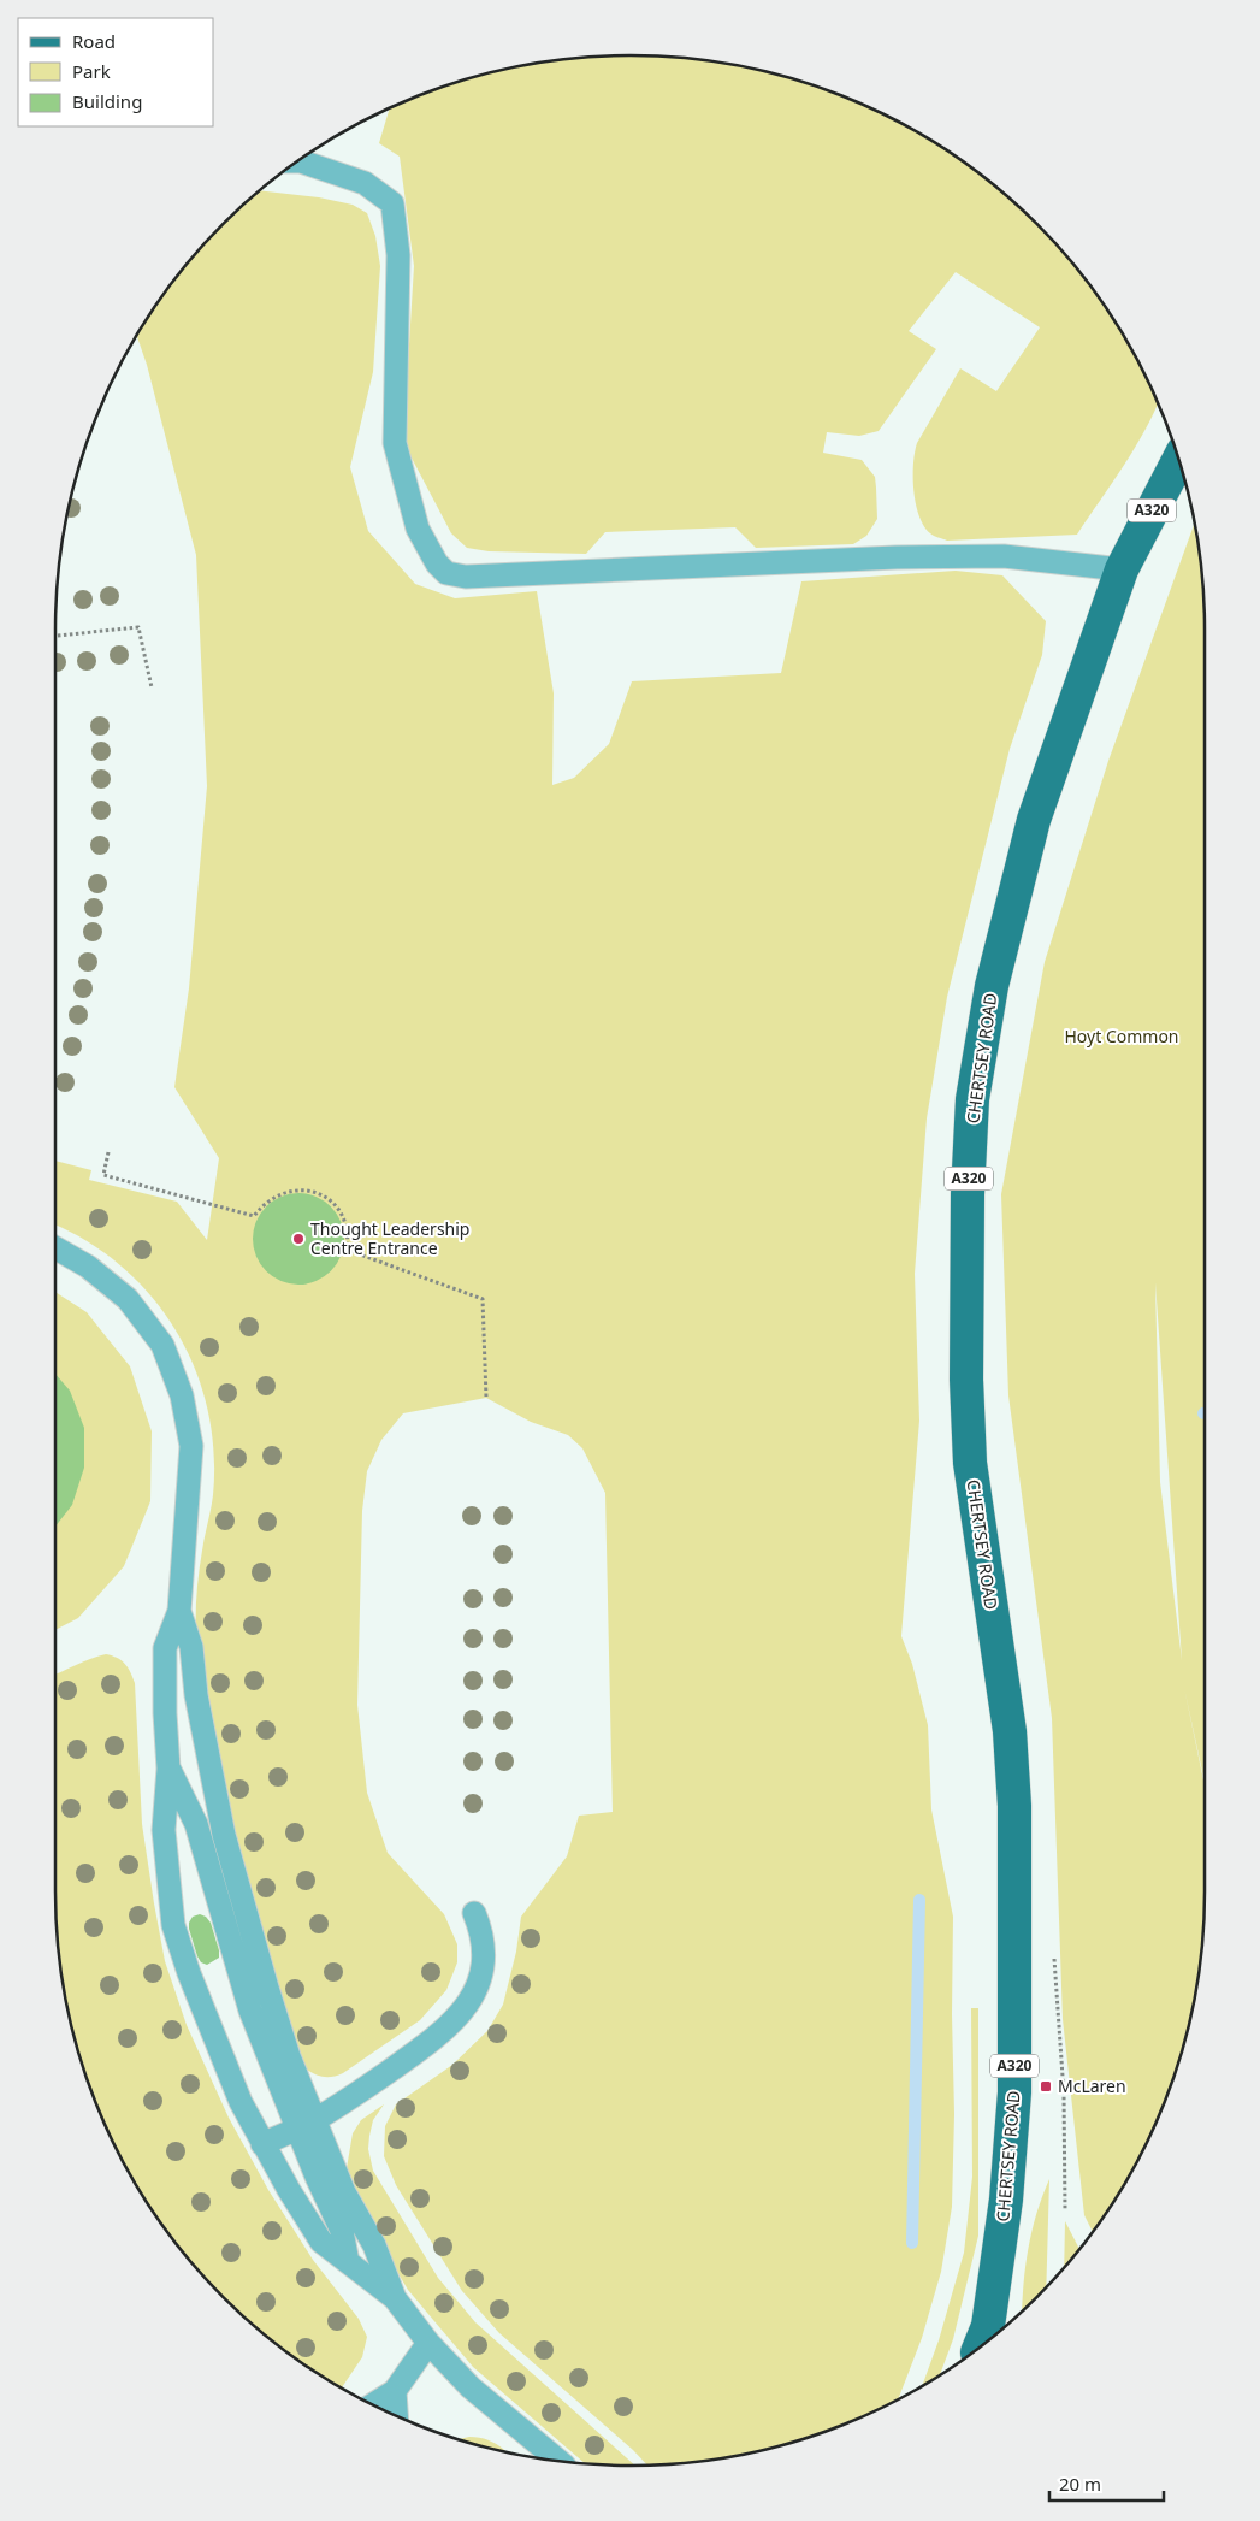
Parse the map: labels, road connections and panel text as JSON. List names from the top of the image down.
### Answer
{
  "streets": {
    "main road": ["A320", "CHERTSEY ROAD"]
  },
  "parks": ["Hoyt Common"],
  "places": {
    "other": ["Thought Leadership Centre Entrance"],
    "transit": ["McLaren"]
  },
  "legend": ["Road", "Park", "Building"],
  "scale_bar": "20 m"
}
